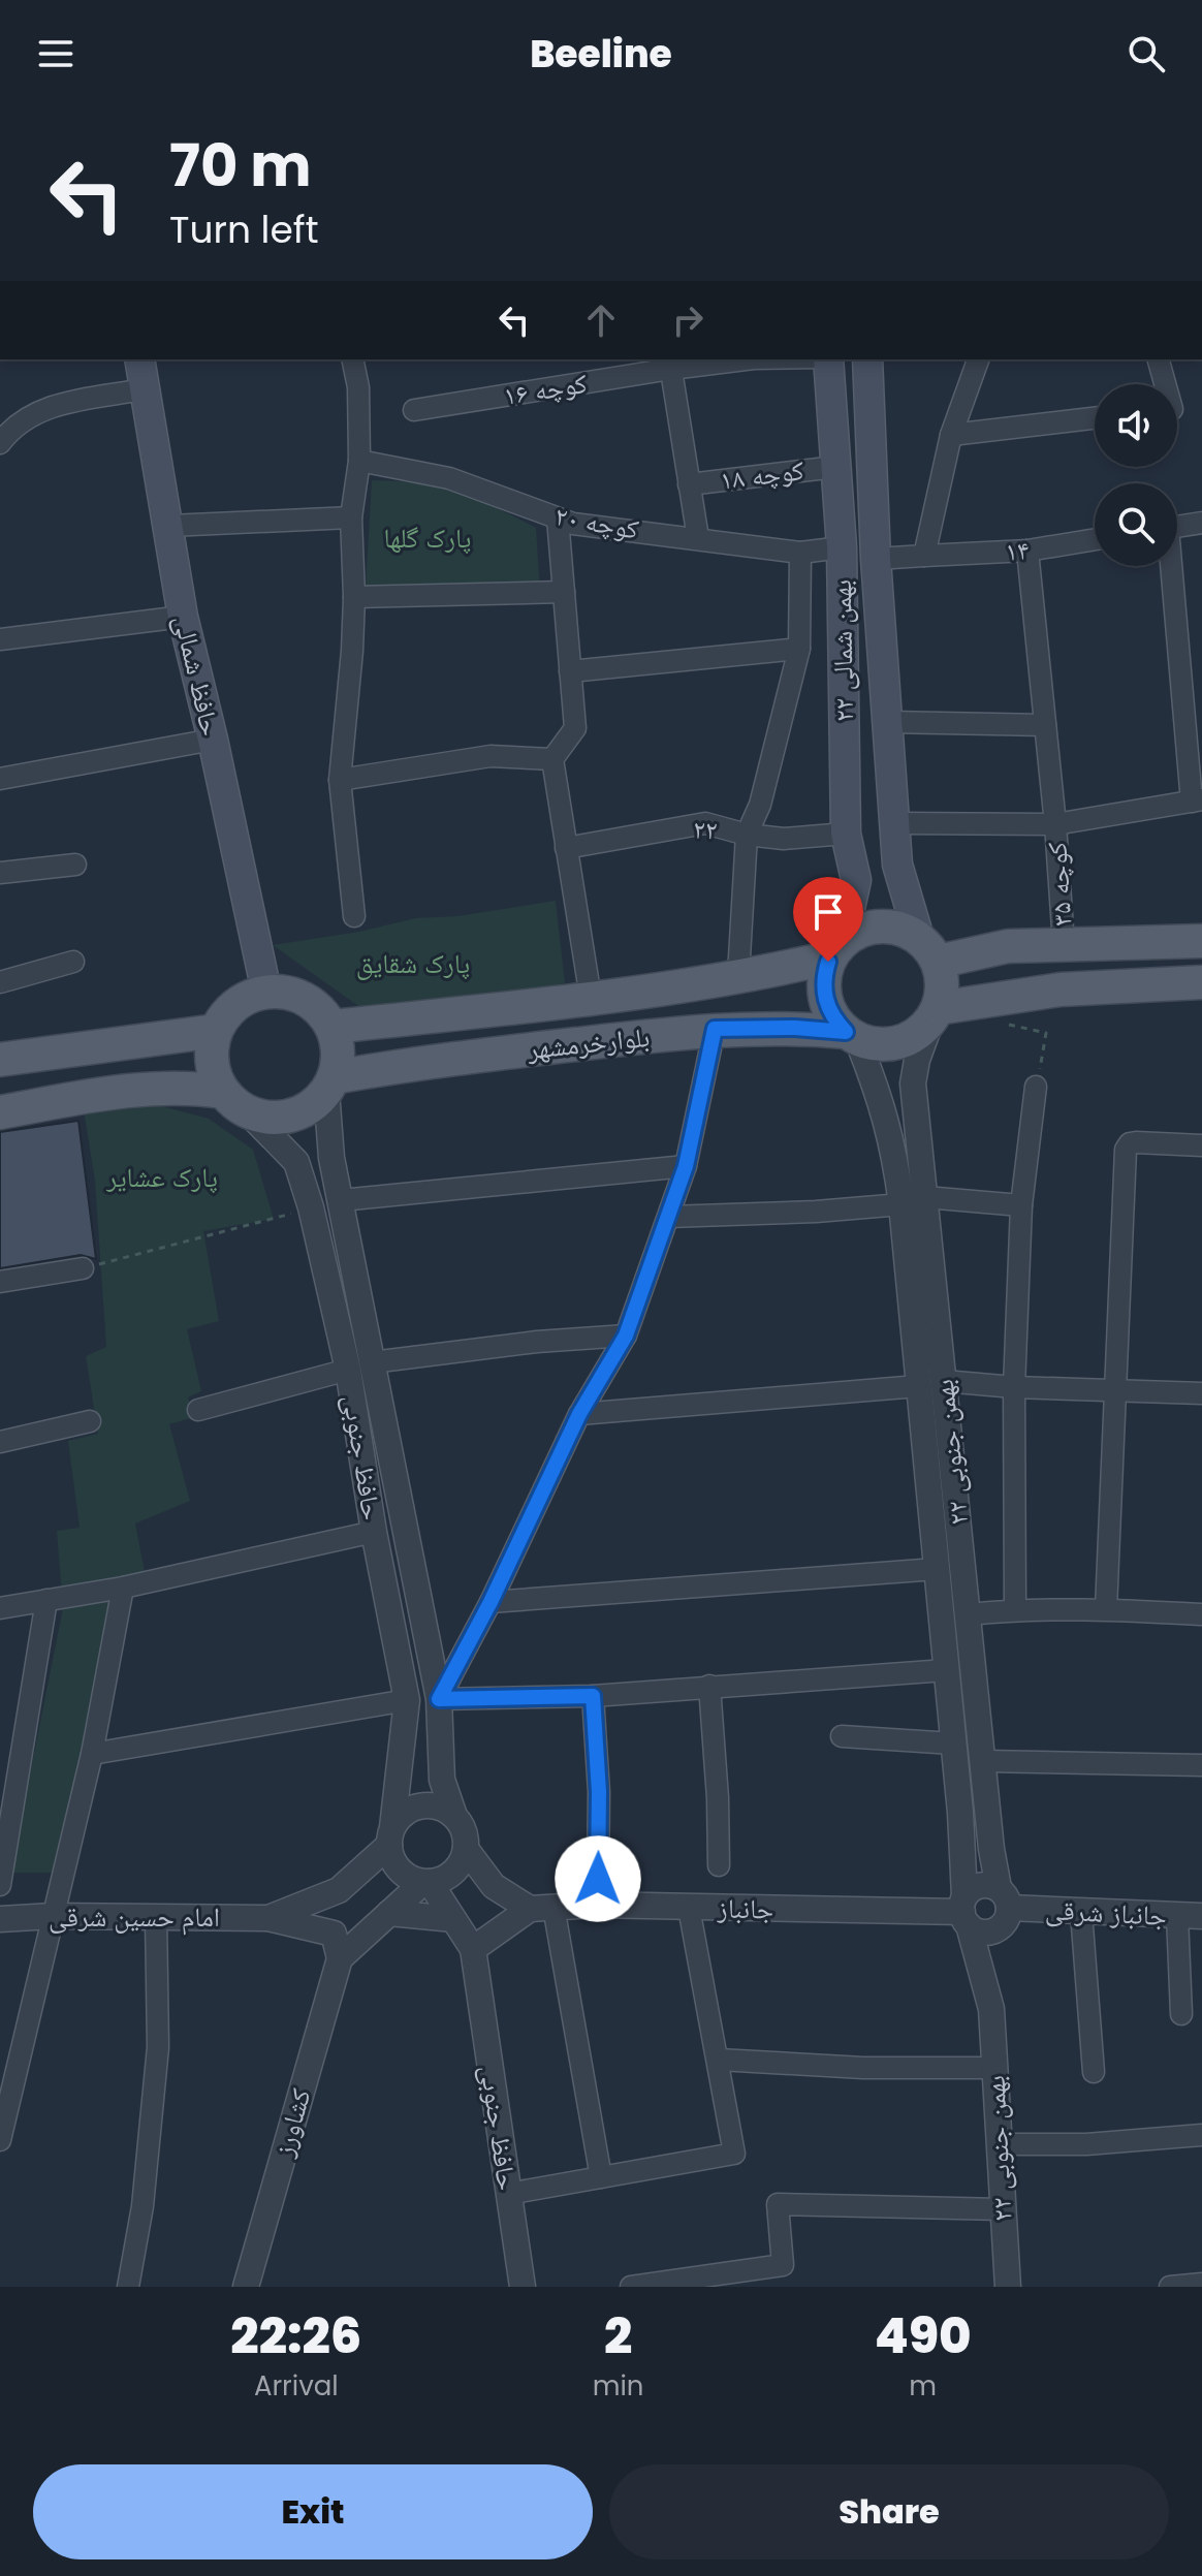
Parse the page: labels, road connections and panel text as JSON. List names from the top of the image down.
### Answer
{
  "streets": {
    "main road": ["۲۲ بهمن شمالی", "حافظ شمالی", "بلوارخرمشهر"],
    "street": [
      "کوچه ۱۶",
      "کوچه ۱۸",
      "کوچه ۲۰",
      "۱۴",
      "۲۲",
      "کوچه ۳۵",
      "۲۲ بهمن جنوبی",
      "حافظ جنوبی",
      "جانباز",
      "جانباز شرقی",
      "امام حسین شرقی",
      "کشاورز"
    ]
  },
  "crossings": [
    ["کوچه ۱۸", "۲۲ بهمن شمالی"],
    ["کوچه ۲۰", "۲۲ بهمن شمالی"],
    ["۱۴", "۲۲ بهمن شمالی"],
    ["۱۴", "کوچه ۳۵"],
    ["۲۲ بهمن شمالی", "۲۲"],
    ["۲۲ بهمن شمالی", "بلوارخرمشهر"],
    ["۲۲ بهمن شمالی", "۲۲ بهمن جنوبی"],
    ["حافظ شمالی", "بلوارخرمشهر"],
    ["حافظ شمالی", "حافظ جنوبی"],
    ["بلوارخرمشهر", "۲۲ بهمن جنوبی"],
    ["بلوارخرمشهر", "حافظ جنوبی"],
    ["۲۲ بهمن جنوبی", "جانباز"],
    ["۲۲ بهمن جنوبی", "جانباز شرقی"],
    ["جانباز", "جانباز شرقی"]
  ],
  "parks": ["پارک گلها", "پارک شقایق", "پارک عشایر"],
  "page": {
    "header": "Beeline",
    "turn": ["70 m", "Turn left"],
    "eta": [
      "22:26",
      "Arrival",
      "2",
      "min",
      "490",
      "m"
    ],
    "buttons": ["Exit", "Share"]
  }
}
